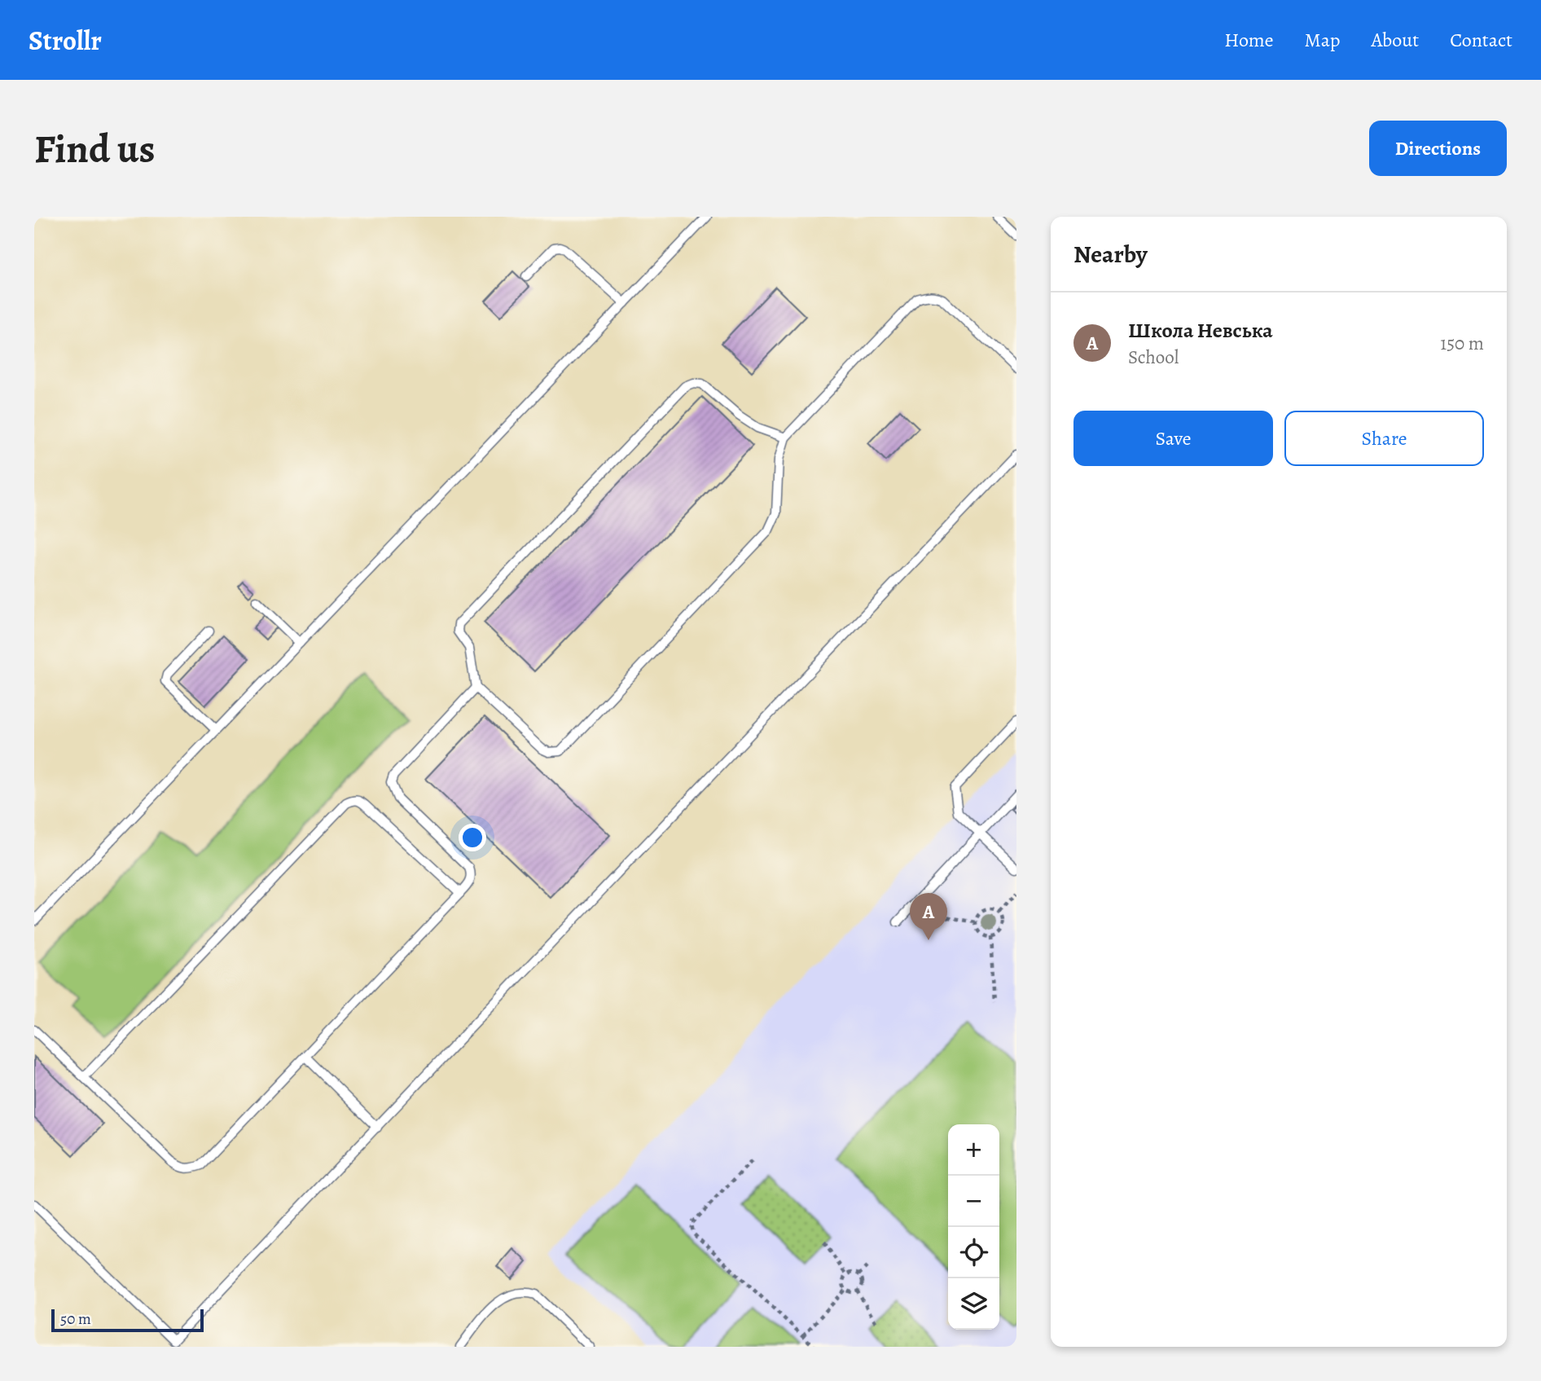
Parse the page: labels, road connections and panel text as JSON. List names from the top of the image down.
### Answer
{
  "scale_bar": "50 m",
  "page": {
    "header": "Strollr",
    "nav": [
      "Home",
      "Map",
      "About",
      "Contact"
    ],
    "buttons": [
      "Directions",
      ["Save", "Share"]
    ],
    "title": "Find us",
    "heading": "Nearby",
    "list": [
      {
        "mark": "A",
        "name": "Школа Невська",
        "note": "School",
        "value": "150 m"
      }
    ],
    "pins": "A",
    "map_buttons": ["+", "−"],
    "scale": "50 m"
  }
}
